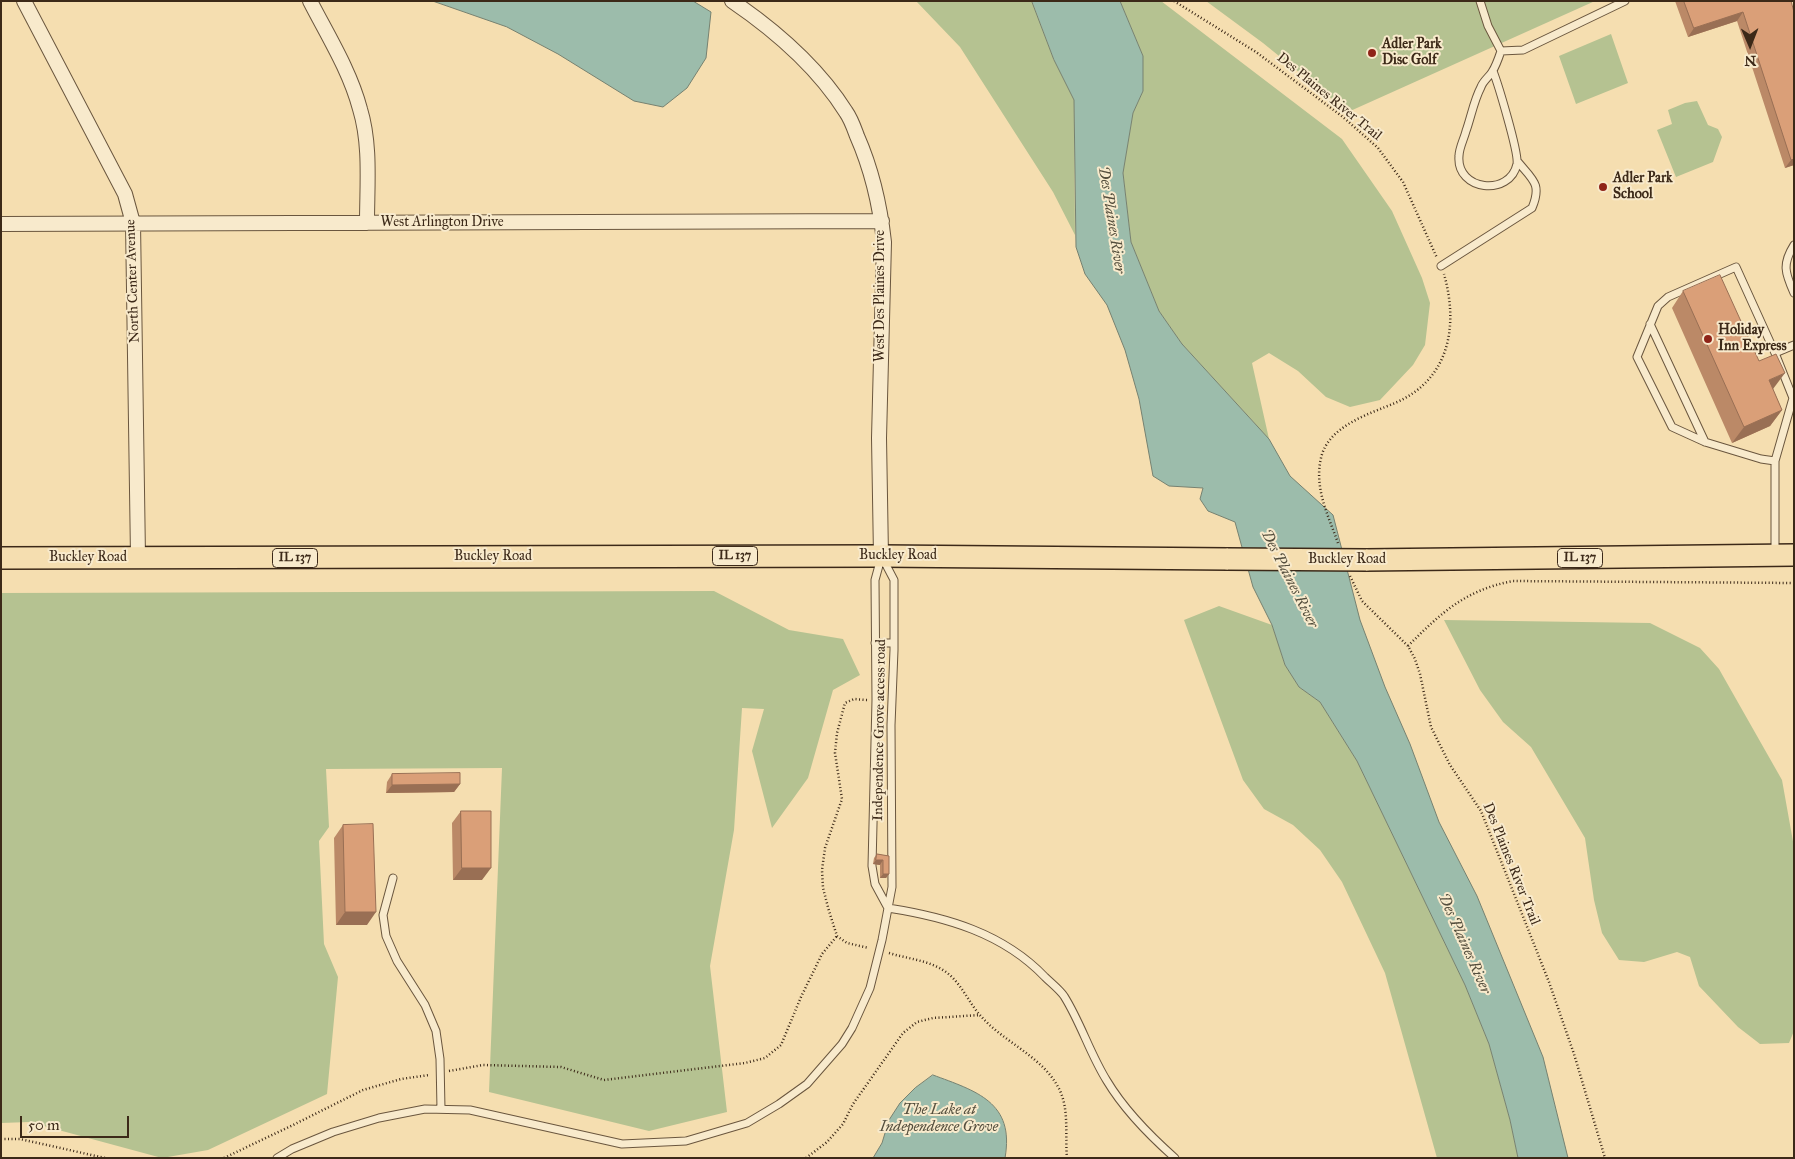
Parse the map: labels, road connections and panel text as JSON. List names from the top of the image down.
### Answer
{
  "streets": {
    "main road": ["IL 137", "Buckley Road"],
    "street": ["West Arlington Drive", "North Center Avenue", "West Des Plaines Drive"],
    "lane": ["Independence Grove access road"],
    "path": ["Des Plaines River Trail"]
  },
  "crossings": [
    ["West Arlington Drive", "North Center Avenue"],
    ["West Arlington Drive", "West Des Plaines Drive"],
    ["North Center Avenue", "Buckley Road"],
    ["West Des Plaines Drive", "Buckley Road"],
    ["West Des Plaines Drive", "Independence Grove access road"],
    ["Buckley Road", "Independence Grove access road"]
  ],
  "water": ["Des Plaines River", "The Lake at Independence Grove"],
  "places": ["Adler Park Disc Golf", "Adler Park School", "Holiday Inn Express"],
  "scale_bar": "50 m",
  "north": "bottom"
}
